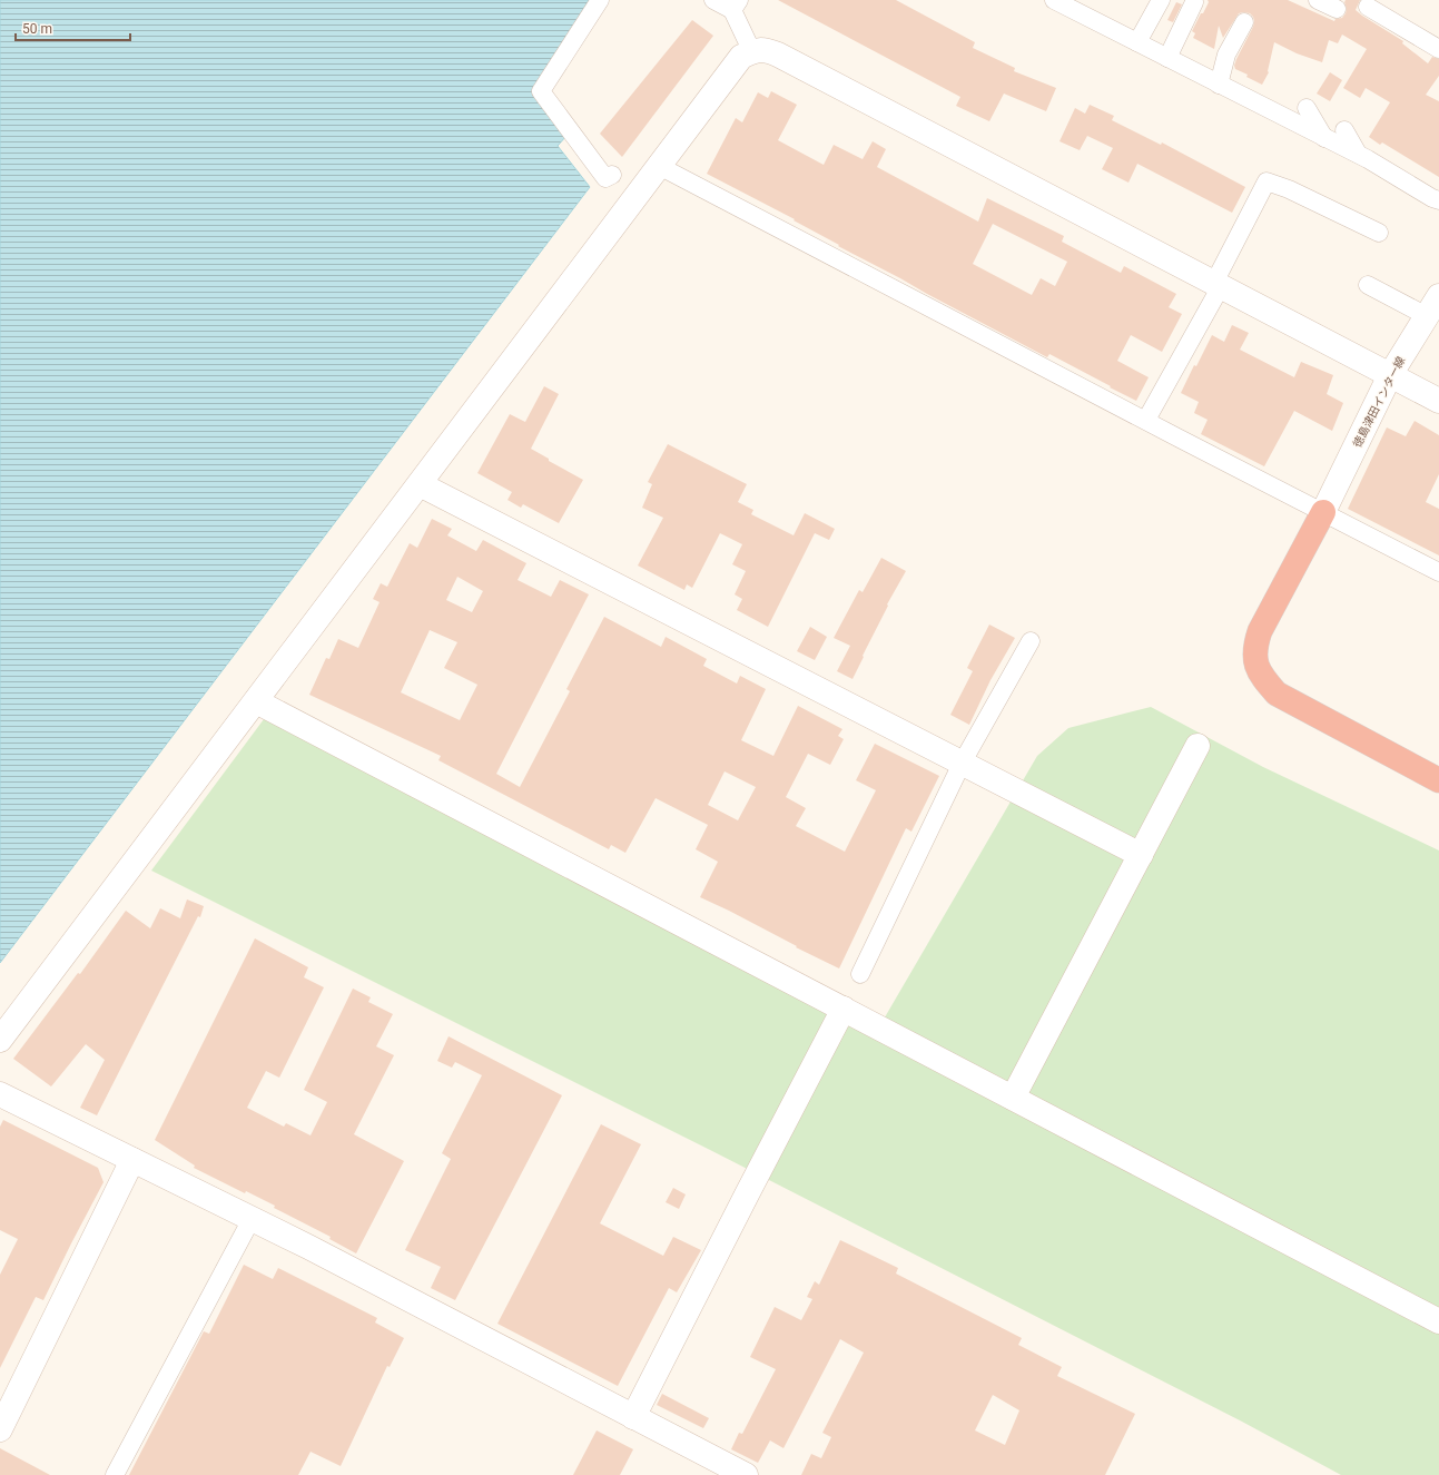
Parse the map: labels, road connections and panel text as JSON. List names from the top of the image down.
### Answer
{
  "streets": {
    "street": ["徳島津田インター線"]
  },
  "scale_bar": "50 m"
}
